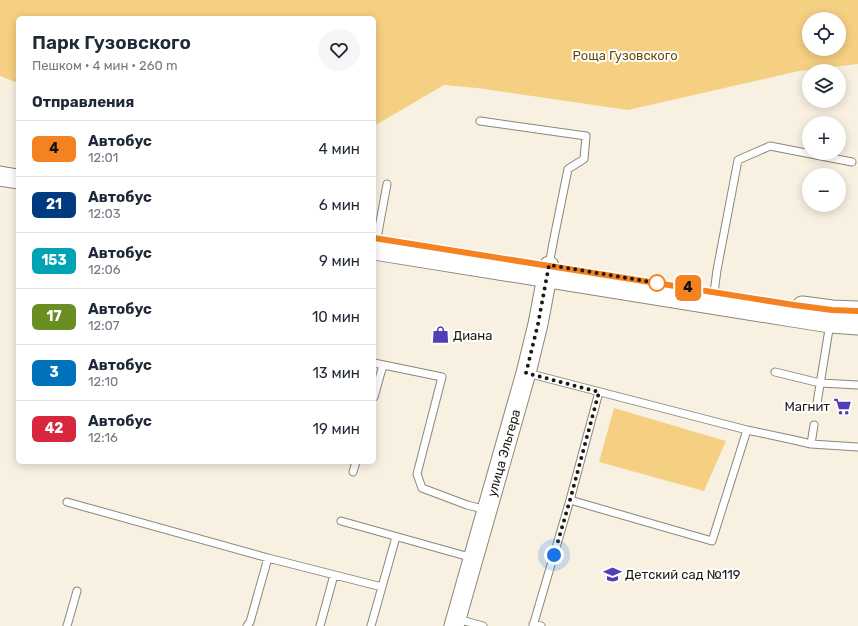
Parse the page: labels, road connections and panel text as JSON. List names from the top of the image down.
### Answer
{
  "streets": {
    "main road": ["улица Эльгера"]
  },
  "parks": ["Роща Гузовского"],
  "places": {
    "shop": ["Диана"],
    "supermarket": ["Магнит"],
    "school or university": ["Детский сад №119"]
  },
  "lines": ["bus line 4"],
  "page": {
    "on_map": "4",
    "map_buttons": ["+", "−"],
    "heading": [
      ["Парк Гузовского", "Пешком · 4 мин · 260 m"],
      "Отправления"
    ],
    "list": [
      {
        "mark": "4",
        "name": "Автобус",
        "note": "12:01",
        "value": "4 мин"
      },
      {
        "mark": "21",
        "name": "Автобус",
        "note": "12:03",
        "value": "6 мин"
      },
      {
        "mark": "153",
        "name": "Автобус",
        "note": "12:06",
        "value": "9 мин"
      },
      {
        "mark": "17",
        "name": "Автобус",
        "note": "12:07",
        "value": "10 мин"
      },
      {
        "mark": "3",
        "name": "Автобус",
        "note": "12:10",
        "value": "13 мин"
      },
      {
        "mark": "42",
        "name": "Автобус",
        "note": "12:16",
        "value": "19 мин"
      }
    ]
  }
}
